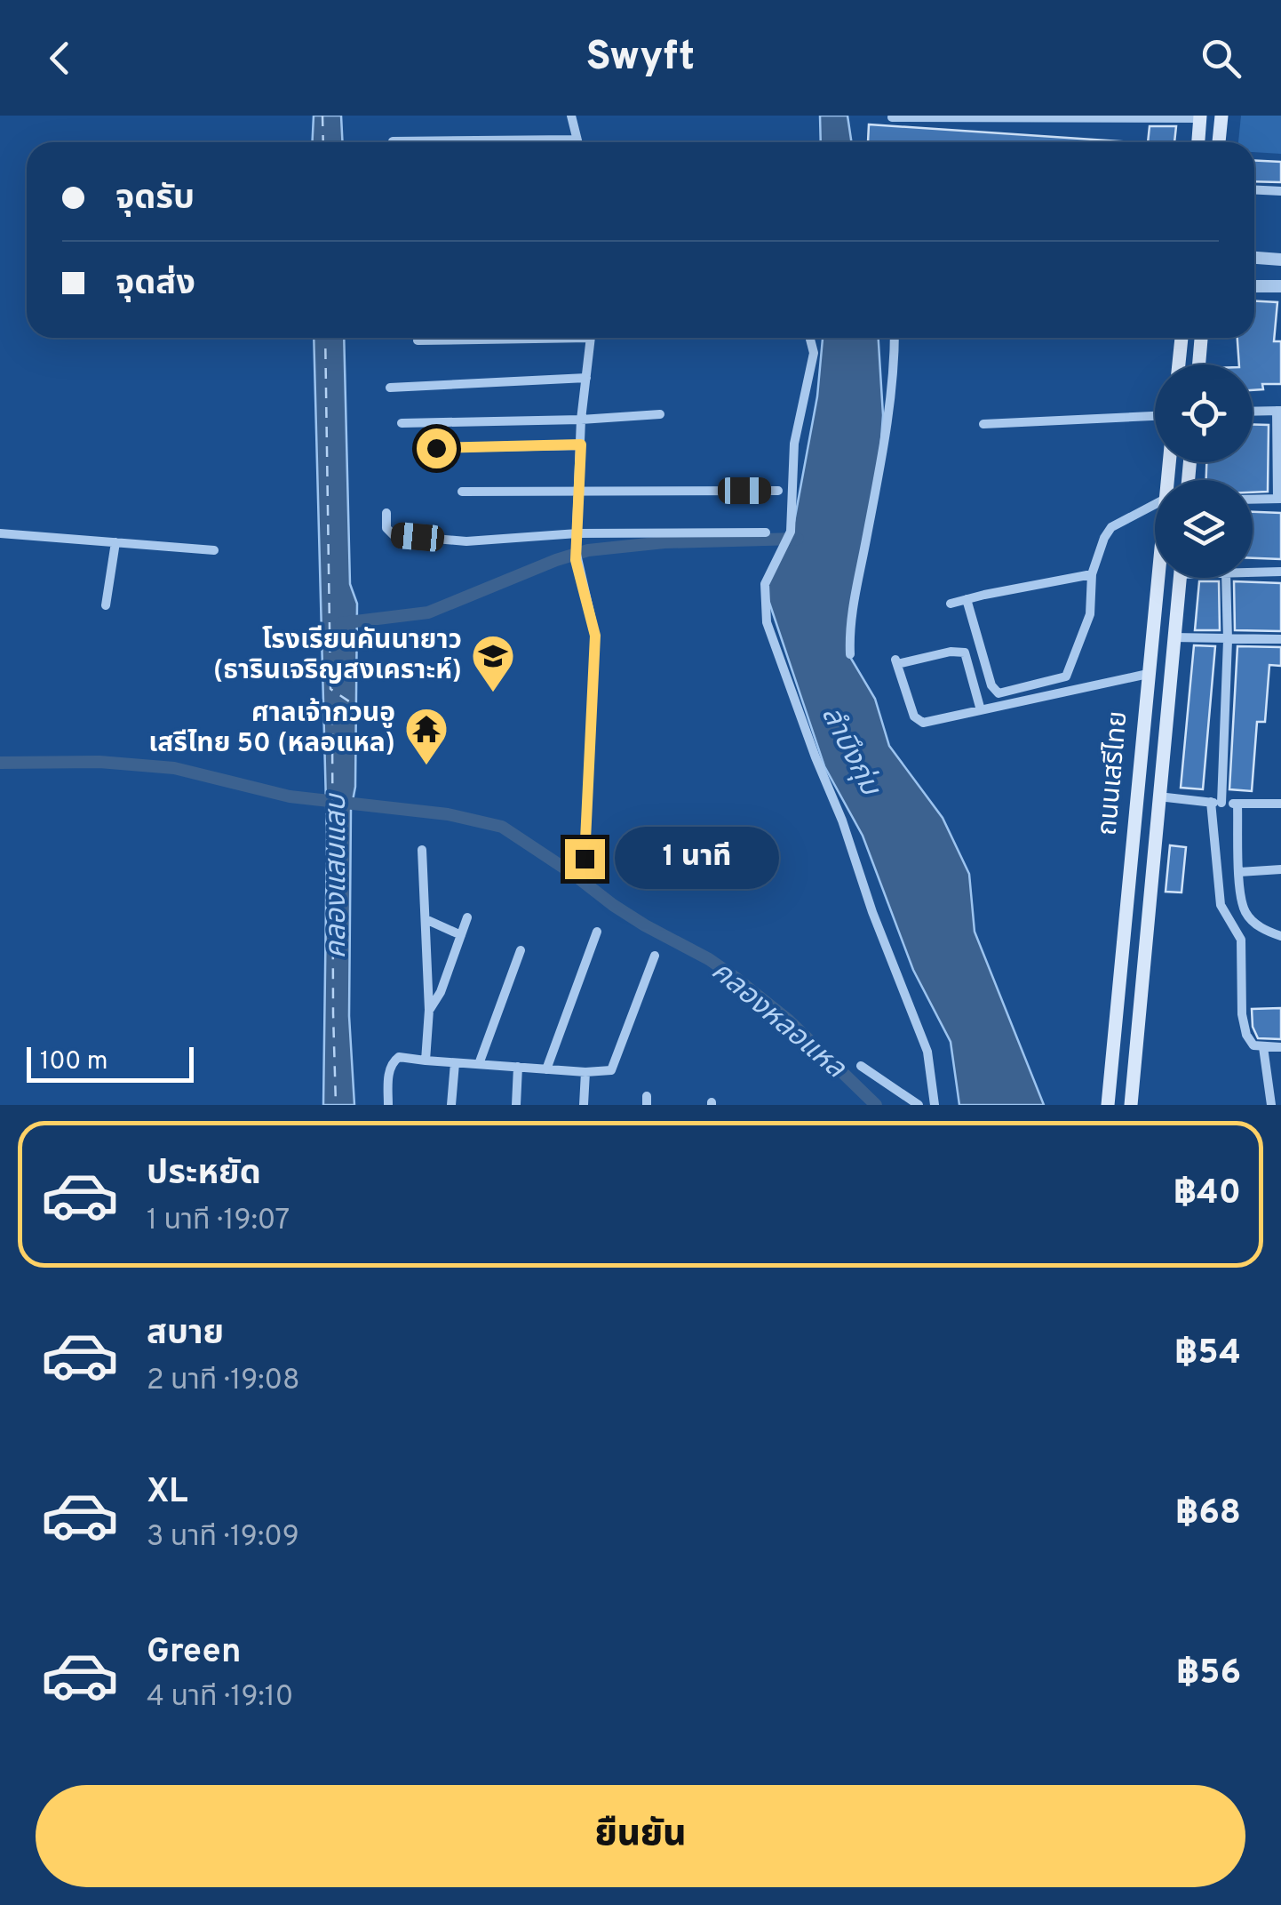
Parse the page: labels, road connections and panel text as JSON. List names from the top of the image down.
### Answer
{
  "streets": {
    "main road": ["ถนนเสรีไทย"]
  },
  "water": ["ลำบึงกุ่ม", "คลองแสนแสบ", "คลองหลอแหล"],
  "places": {
    "school or university": ["โรงเรียนคันนายาว (ธารินเจริญสงเคราะห์)"],
    "temple": ["ศาลเจ้ากวนอู เสรีไทย 50 (หลอแหล)"]
  },
  "scale_bar": "100 m",
  "page": {
    "header": "Swyft",
    "banner": ["จุดรับ", "จุดส่ง"],
    "bubble": "1 นาที",
    "scale": "100 m",
    "list": [
      {
        "name": "ประหยัด",
        "note": "1 นาที · 19:07",
        "value": "฿40"
      },
      {
        "name": "สบาย",
        "note": "2 นาที · 19:08",
        "value": "฿54"
      },
      {
        "name": "XL",
        "note": "3 นาที · 19:09",
        "value": "฿68"
      },
      {
        "name": "Green",
        "note": "4 นาที · 19:10",
        "value": "฿56"
      }
    ],
    "buttons": "ยืนยัน"
  }
}
